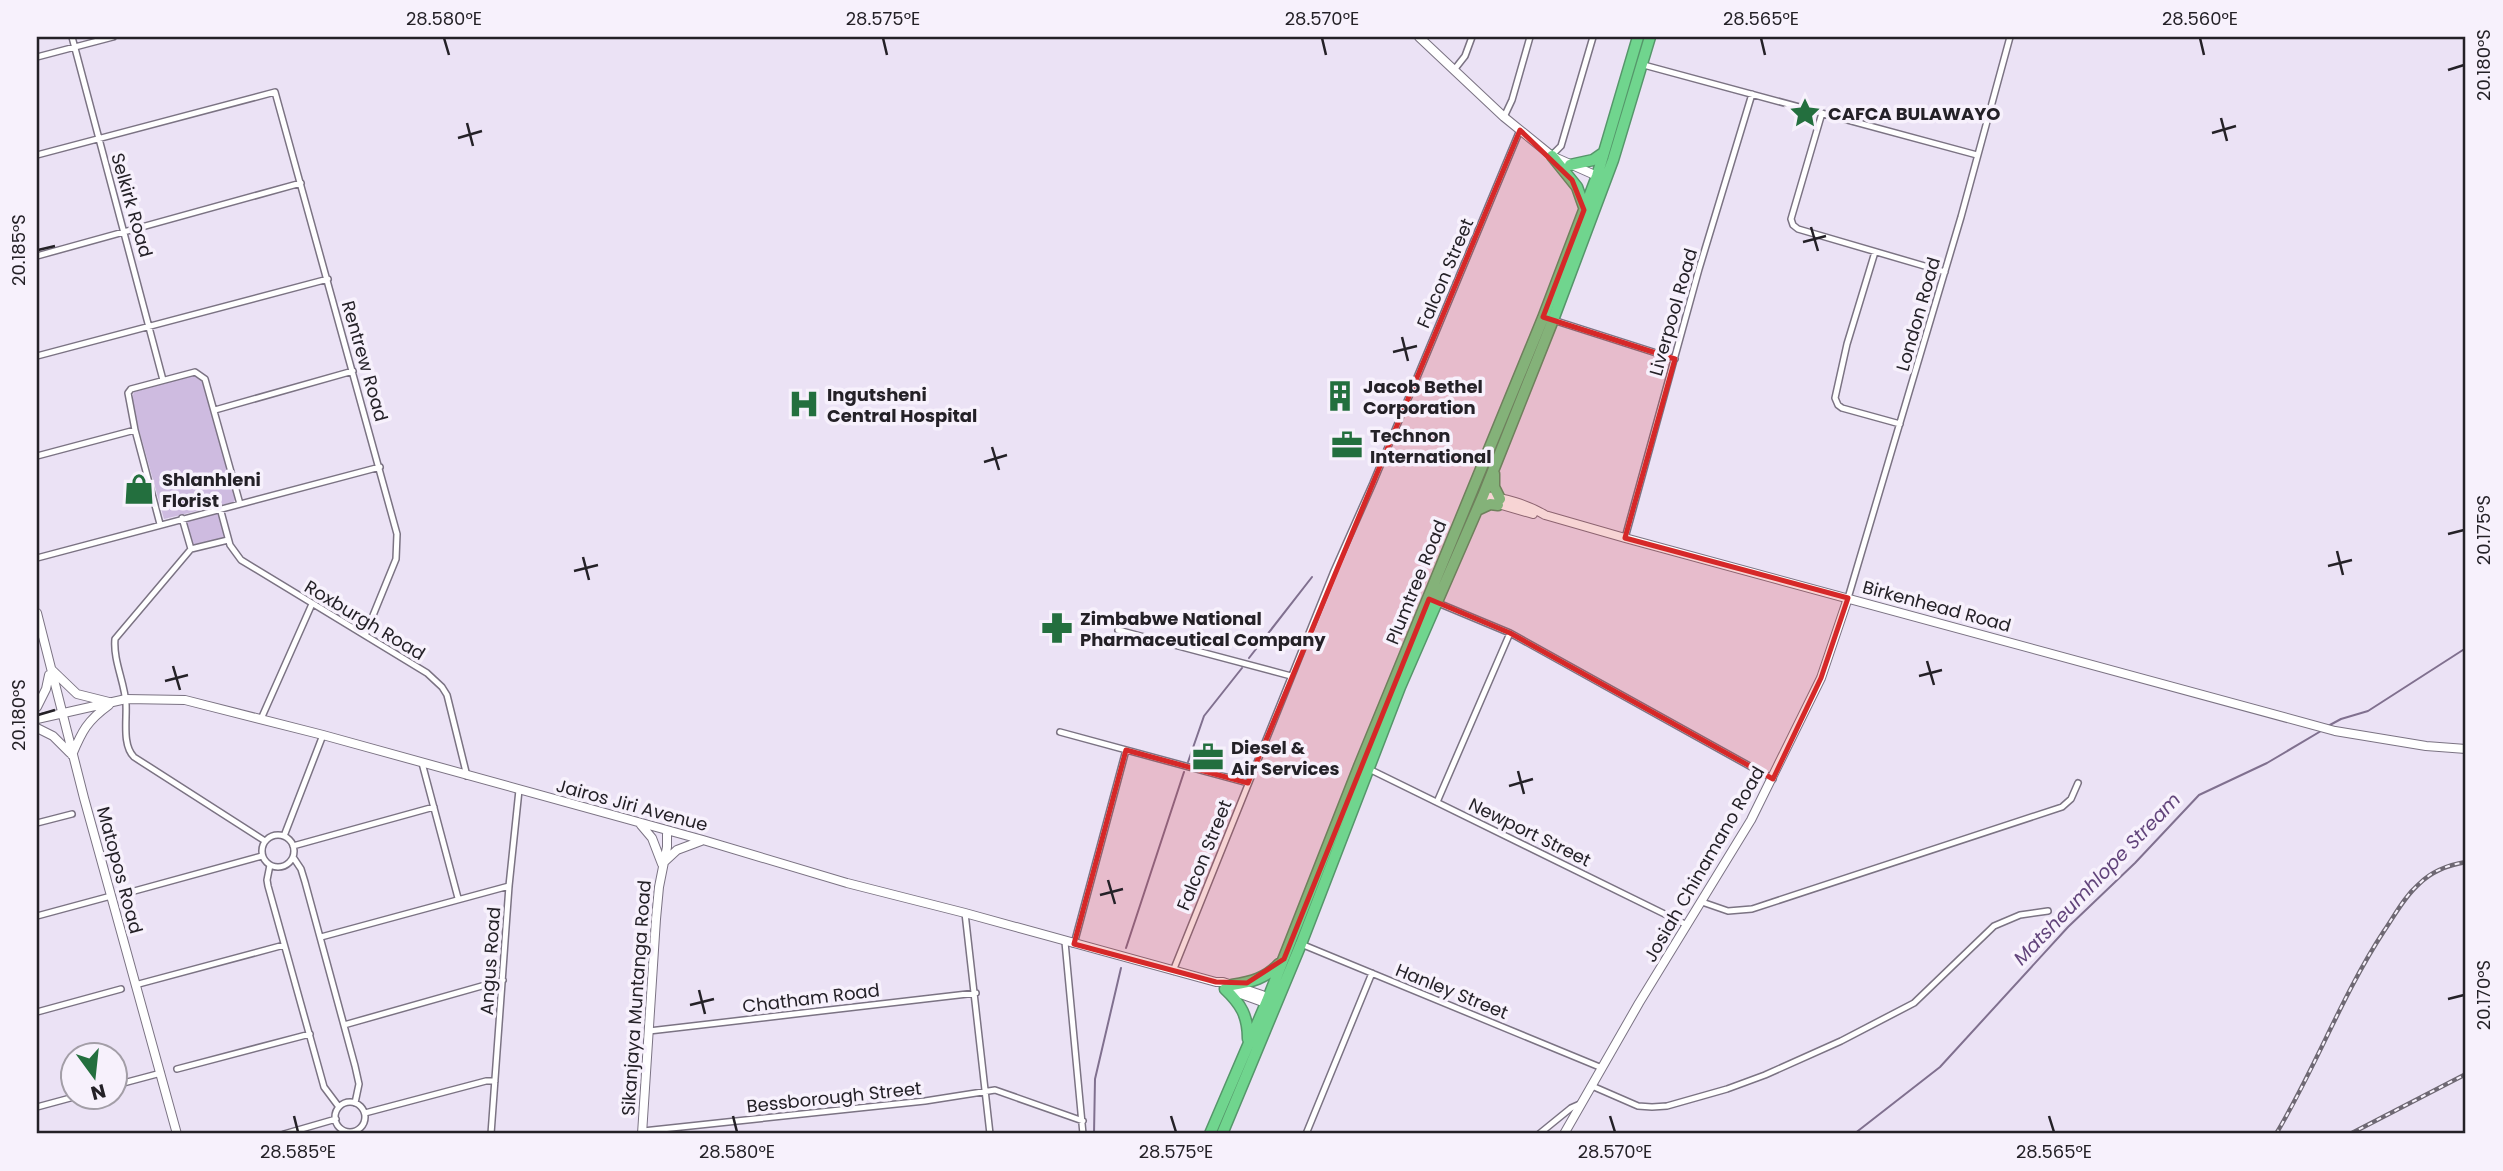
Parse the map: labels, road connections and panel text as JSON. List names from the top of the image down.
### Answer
{
  "streets": {
    "highway": ["Plumtree Road"],
    "street": [
      "Selkirk Road",
      "Falcon Street",
      "Liverpool Road",
      "London Road",
      "Rentrew Road",
      "Birkenhead Road",
      "Roxburgh Road",
      "Jairos Jiri Avenue",
      "Newport Street",
      "Josiah Chinamano Road",
      "Matopos Road",
      "Angus Road",
      "Hanley Street",
      "Sikanjaya Muntanga Road",
      "Chatham Road",
      "Bessborough Street"
    ]
  },
  "crossings": [
    ["Selkirk Road", "Rentrew Road"],
    ["Falcon Street", "Jairos Jiri Avenue"],
    ["Liverpool Road", "Birkenhead Road"],
    ["London Road", "Birkenhead Road"],
    ["London Road", "Josiah Chinamano Road"],
    ["Rentrew Road", "Roxburgh Road"],
    ["Plumtree Road", "Birkenhead Road"],
    ["Plumtree Road", "Jairos Jiri Avenue"],
    ["Plumtree Road", "Newport Street"],
    ["Plumtree Road", "Hanley Street"],
    ["Birkenhead Road", "Josiah Chinamano Road"],
    ["Roxburgh Road", "Jairos Jiri Avenue"],
    ["Jairos Jiri Avenue", "Matopos Road"],
    ["Jairos Jiri Avenue", "Angus Road"],
    ["Jairos Jiri Avenue", "Sikanjaya Muntanga Road"],
    ["Newport Street", "Josiah Chinamano Road"],
    ["Josiah Chinamano Road", "Hanley Street"],
    ["Sikanjaya Muntanga Road", "Chatham Road"],
    ["Sikanjaya Muntanga Road", "Bessborough Street"]
  ],
  "water": ["Matsheumhlope Stream"],
  "places": {
    "place": ["CAFCA BULAWAYO"],
    "building": ["Jacob Bethel Corporation"],
    "hospital": ["Ingutsheni Central Hospital"],
    "office": ["Technon International", "Diesel & Air Services"],
    "shop": ["Shlanhleni Florist"],
    "pharmacy": ["Zimbabwe National Pharmaceutical Company"]
  },
  "north": "bottom",
  "coordinates": [
    "28.580°E",
    "28.575°E",
    "28.570°E",
    "28.565°E",
    "28.560°E",
    "20.180°S",
    "20.185°S",
    "20.175°S",
    "20.170°S",
    "28.585°E"
  ]
}
